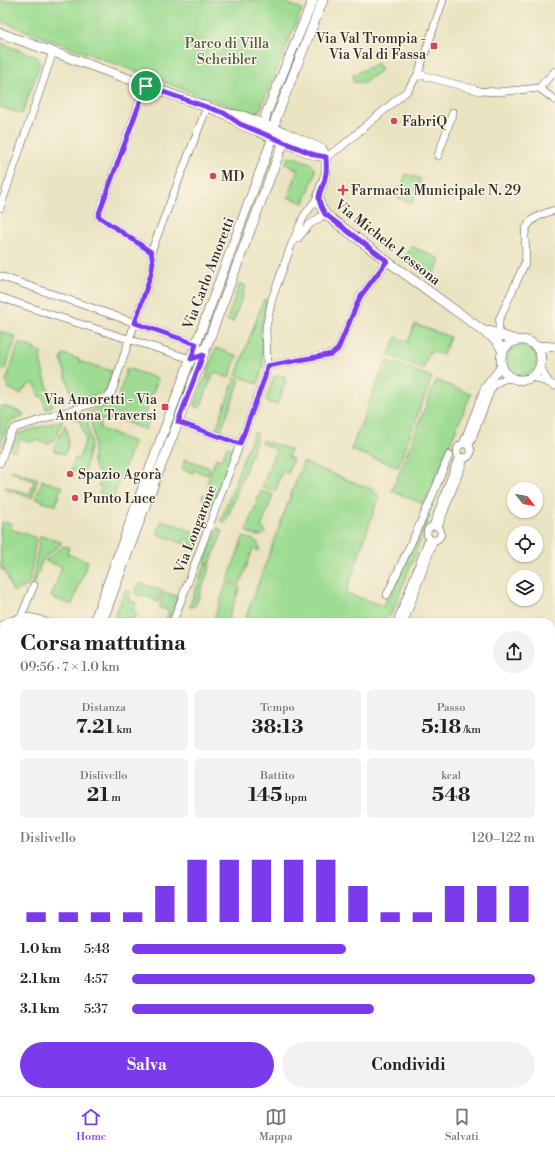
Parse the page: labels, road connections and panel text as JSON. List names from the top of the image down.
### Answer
{
  "streets": {
    "street": ["Via Michele Lessona", "Via Carlo Amoretti", "Via Longarone"]
  },
  "crossings": [
    ["Via Michele Lessona", "Via Longarone"]
  ],
  "parks": ["Parco di Villa Scheibler"],
  "places": {
    "transit": ["Via Val Trompia - Via Val di Fassa", "Via Amoretti - Via Antona Traversi"],
    "other": [
      "FabriQ",
      "MD",
      "Spazio Agorà",
      "Punto Luce"
    ],
    "health": ["Farmacia Municipale N. 29"]
  },
  "north": "bottom right",
  "page": {
    "heading": ["Corsa mattutina", "09:56 · 7 × 1.0 km"],
    "stats": [
      ["Distanza", "7.21 km"],
      ["Tempo", "38:13"],
      ["Passo", "5:18 /km"],
      ["Dislivello", "21 m"],
      ["Battito", "145 bpm"],
      ["kcal", "548"]
    ],
    "chart": ["Dislivello", "120–122 m"],
    "list": [
      {
        "name": "1.0 km",
        "note": "5:48"
      },
      {
        "name": "2.1 km",
        "note": "4:57"
      },
      {
        "name": "3.1 km",
        "note": "5:37"
      }
    ],
    "buttons": ["Salva", "Condividi"],
    "tabs": ["Home", "Mappa", "Salvati"]
  }
}
